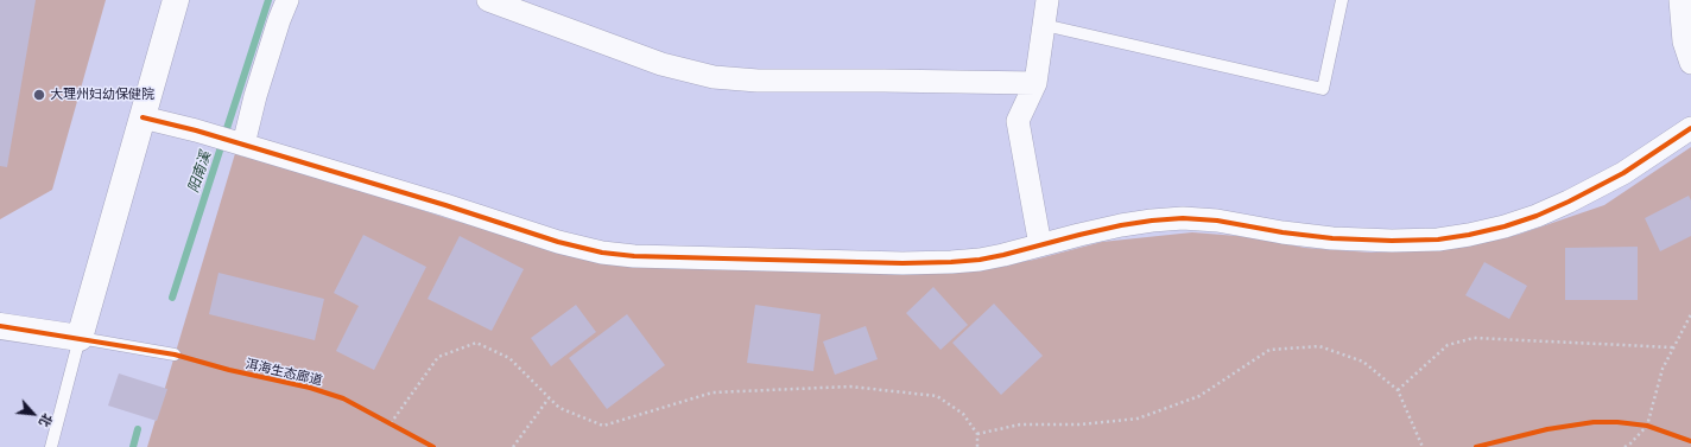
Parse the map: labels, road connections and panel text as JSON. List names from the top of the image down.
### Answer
{
  "streets": {
    "cycle path": ["洱海生态廊道"]
  },
  "water": ["阳南溪"],
  "places": ["大理州妇幼保健院"],
  "north": "bottom right"
}
